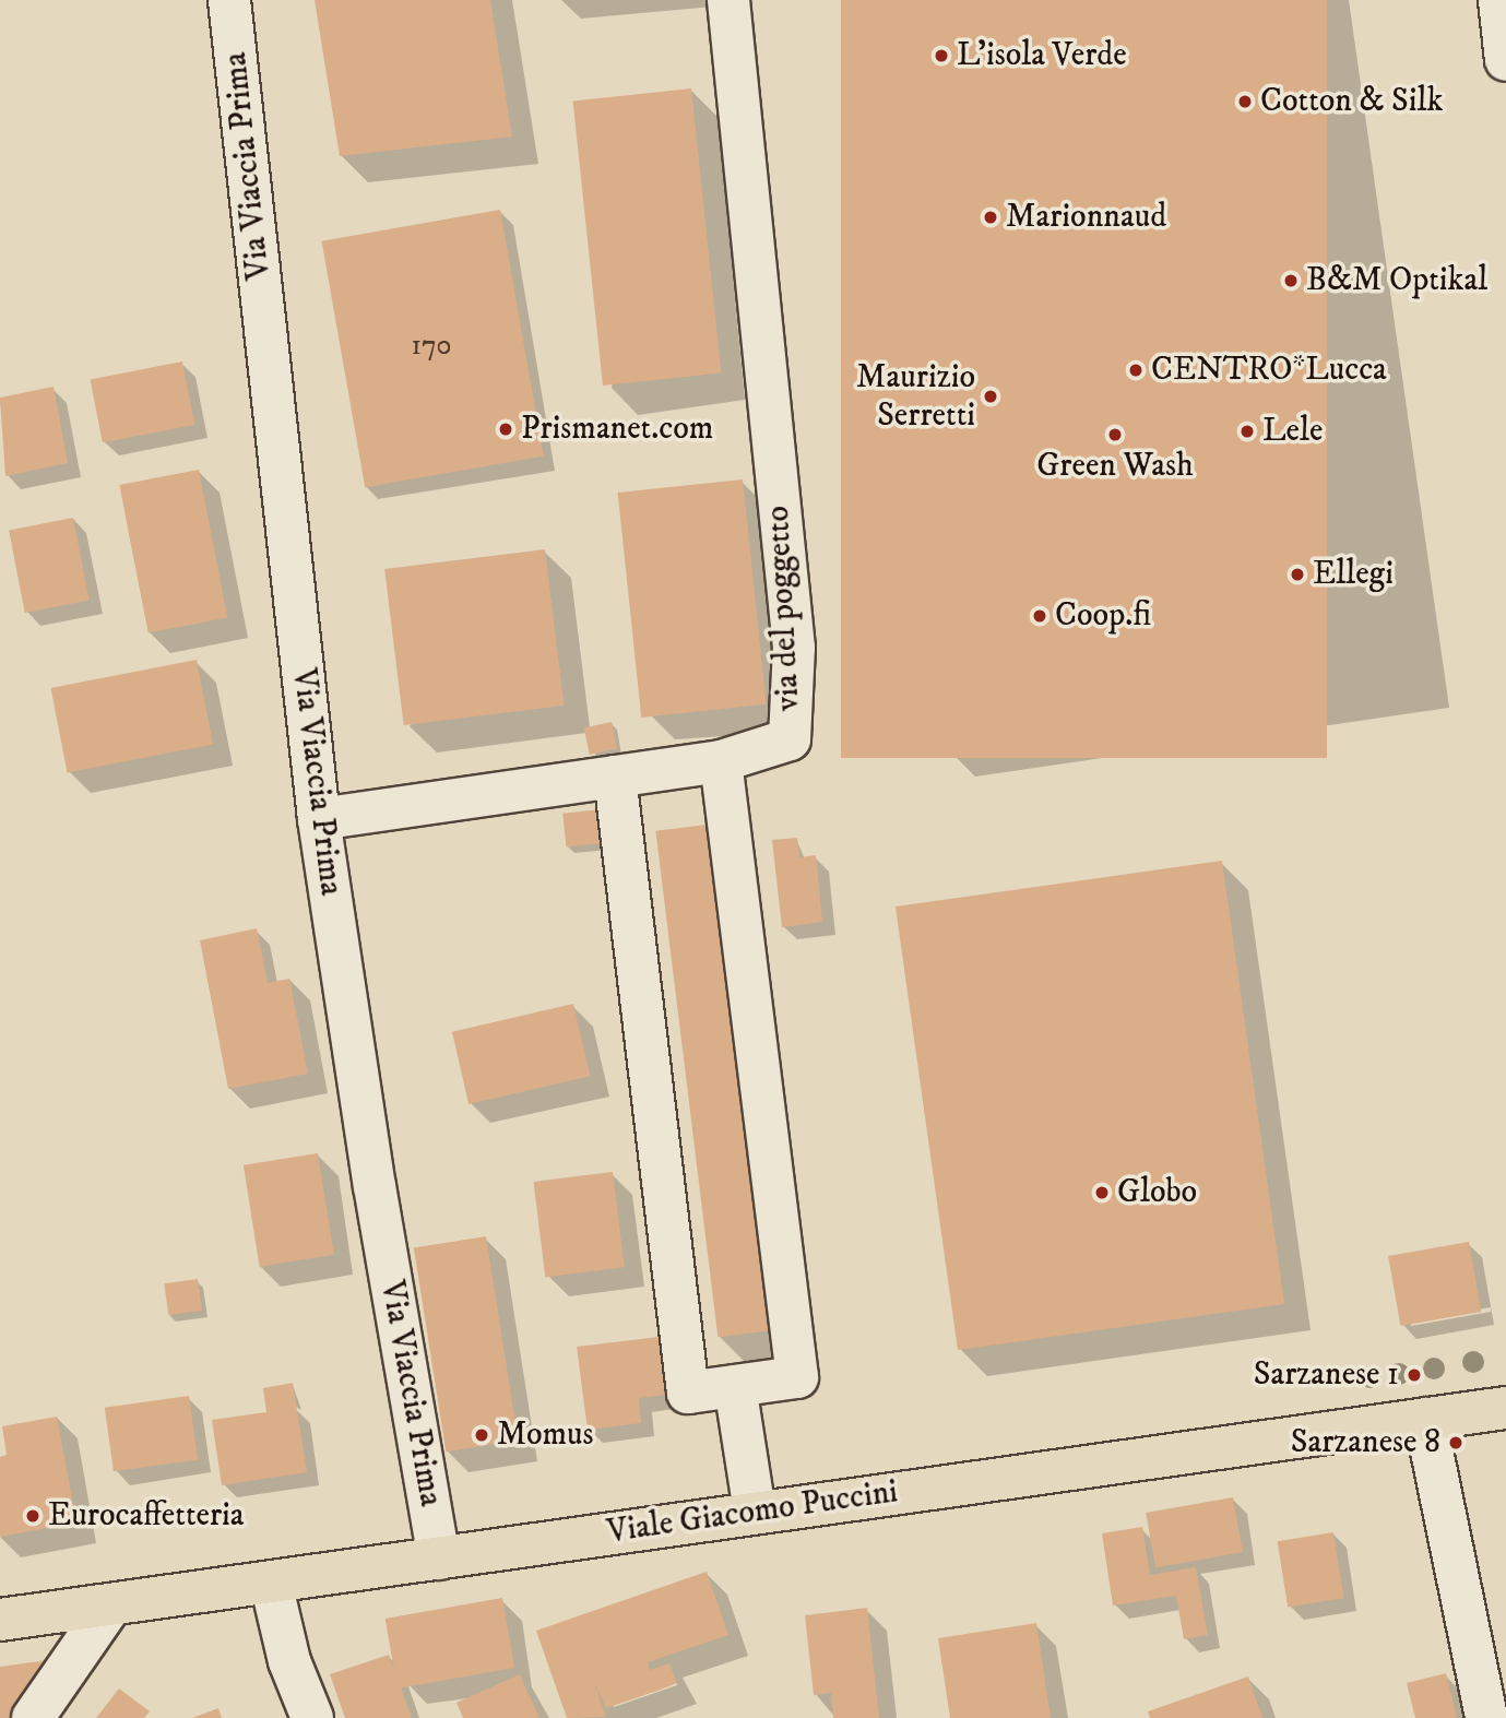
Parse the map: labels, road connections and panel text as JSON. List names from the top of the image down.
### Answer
{
  "streets": {
    "main road": ["Viale Giacomo Puccini"],
    "street": ["Via Viaccia Prima", "via del poggetto"]
  },
  "crossings": [
    ["Via Viaccia Prima", "via del poggetto"],
    ["Via Viaccia Prima", "Viale Giacomo Puccini"]
  ],
  "places": [
    "L'isola Verde",
    "Cotton & Silk",
    "Marionnaud",
    "B&M Optikal",
    "CENTRO*Lucca",
    "Maurizio Serretti",
    "Prismanet.com",
    "Lele",
    "Green Wash",
    "Ellegi",
    "Coop.fi",
    "Globo",
    "Sarzanese 1",
    "Momus",
    "Sarzanese 8",
    "Eurocaffetteria"
  ],
  "house_numbers": ["170"]
}
